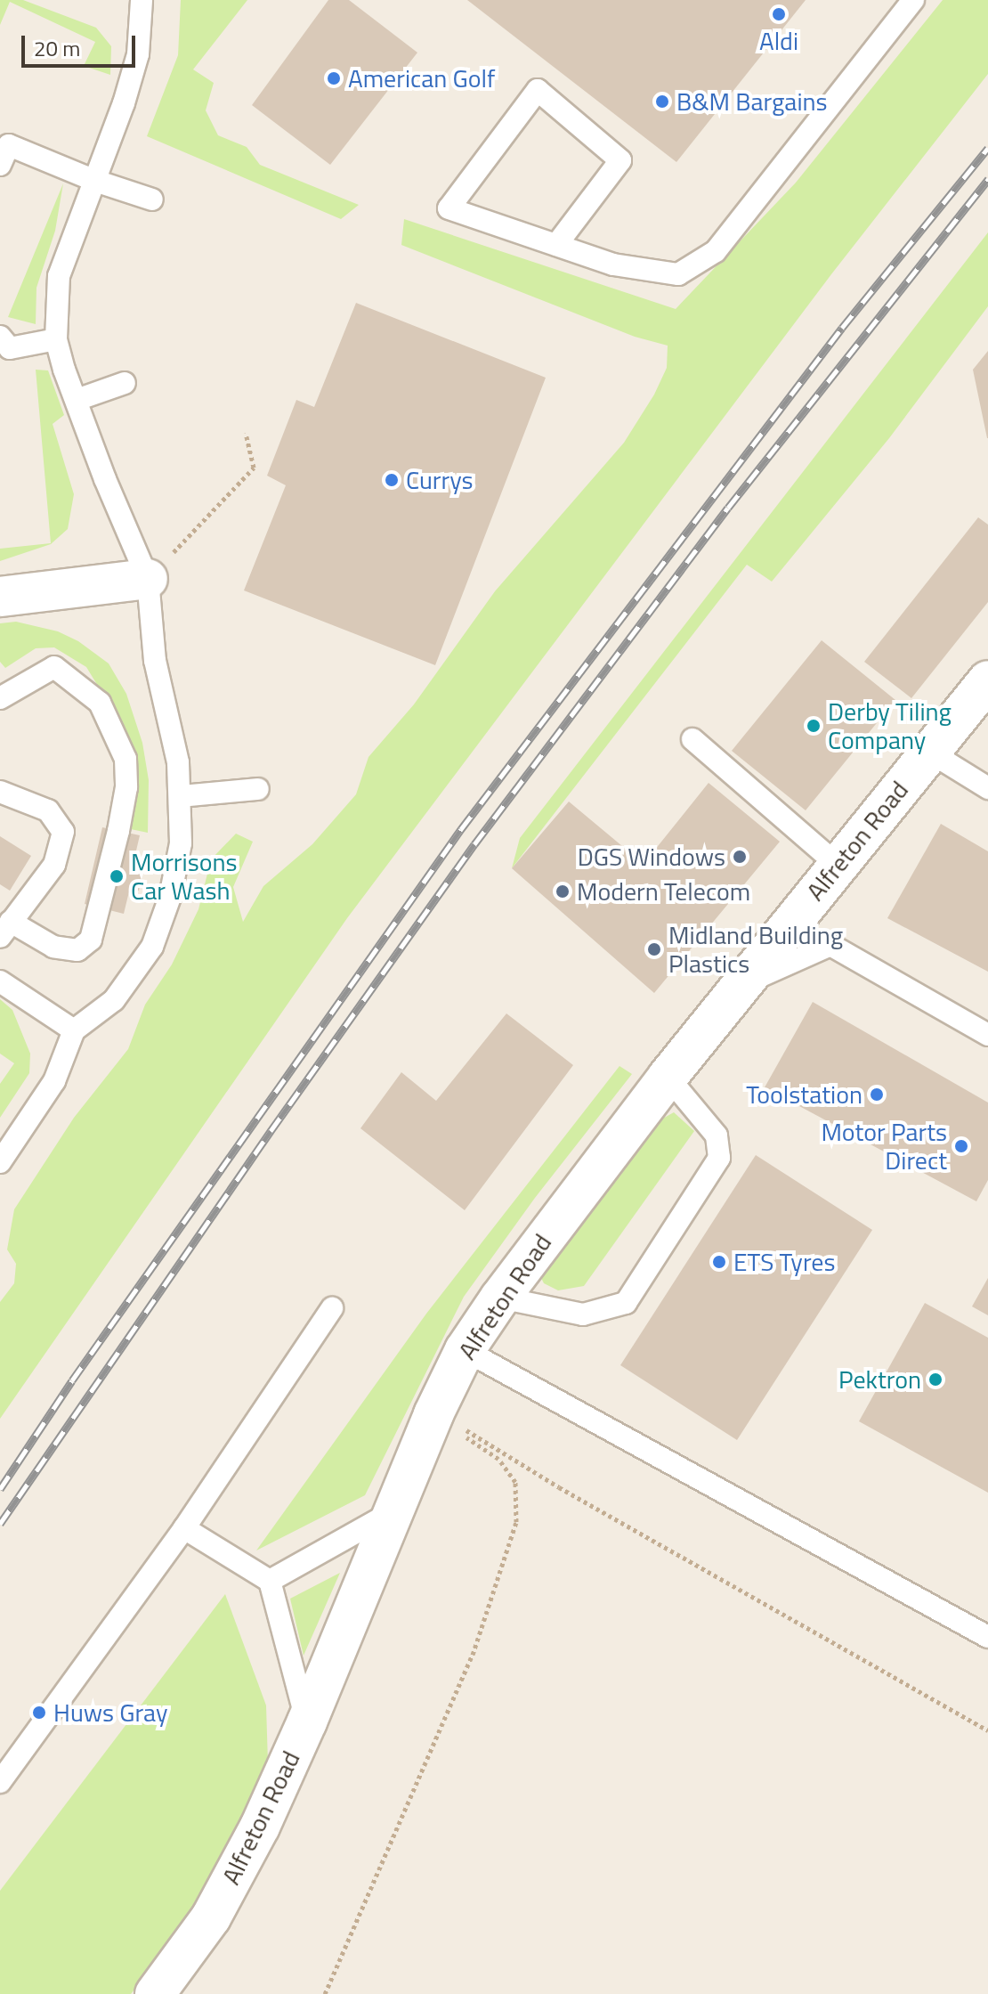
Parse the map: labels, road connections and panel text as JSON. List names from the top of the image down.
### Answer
{
  "streets": {
    "street": ["Alfreton Road"]
  },
  "places": [
    "Aldi",
    "American Golf",
    "B&M Bargains",
    "Currys",
    "Derby Tiling Company",
    "DGS Windows",
    "Morrisons Car Wash",
    "Modern Telecom",
    "Midland Building Plastics",
    "Toolstation",
    "Motor Parts Direct",
    "ETS Tyres",
    "Pektron",
    "Huws Gray"
  ],
  "scale_bar": "20 m"
}
